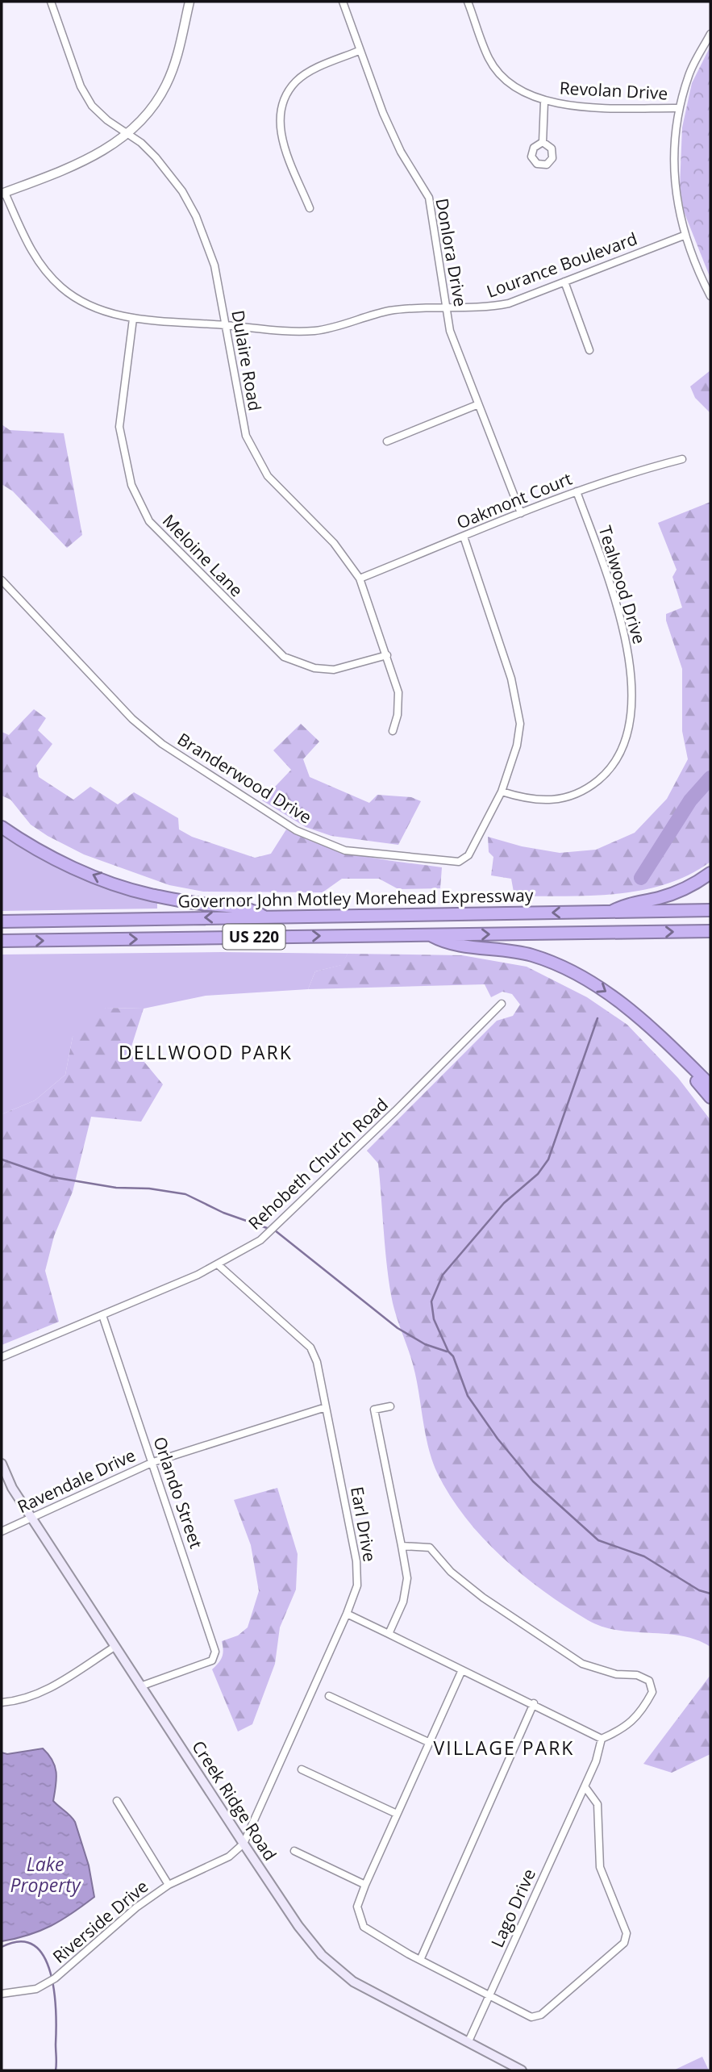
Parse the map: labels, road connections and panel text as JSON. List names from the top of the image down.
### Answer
{
  "streets": {
    "highway": ["Governor John Motley Morehead Expressway", "US 220"],
    "main road": ["Creek Ridge Road"],
    "street": [
      "Revolan Drive",
      "Donlora Drive",
      "Lourance Boulevard",
      "Dulaire Road",
      "Oakmont Court",
      "Meloine Lane",
      "Tealwood Drive",
      "Branderwood Drive",
      "Rehobeth Church Road",
      "Ravendale Drive",
      "Orlando Street",
      "Earl Drive",
      "Lago Drive",
      "Riverside Drive"
    ]
  },
  "crossings": [
    ["Donlora Drive", "Lourance Boulevard"],
    ["Donlora Drive", "Oakmont Court"],
    ["Lourance Boulevard", "Dulaire Road"],
    ["Lourance Boulevard", "Meloine Lane"],
    ["Dulaire Road", "Oakmont Court"],
    ["Dulaire Road", "Meloine Lane"],
    ["Oakmont Court", "Tealwood Drive"],
    ["Oakmont Court", "Branderwood Drive"],
    ["Tealwood Drive", "Branderwood Drive"],
    ["Rehobeth Church Road", "Orlando Street"],
    ["Rehobeth Church Road", "Earl Drive"],
    ["Ravendale Drive", "Orlando Street"],
    ["Ravendale Drive", "Earl Drive"],
    ["Ravendale Drive", "Creek Ridge Road"],
    ["Orlando Street", "Creek Ridge Road"],
    ["Earl Drive", "Creek Ridge Road"],
    ["Earl Drive", "Riverside Drive"],
    ["Creek Ridge Road", "Lago Drive"],
    ["Creek Ridge Road", "Riverside Drive"]
  ],
  "districts": ["DELLWOOD PARK", "VILLAGE PARK"],
  "water": ["Lake Property"]
}
